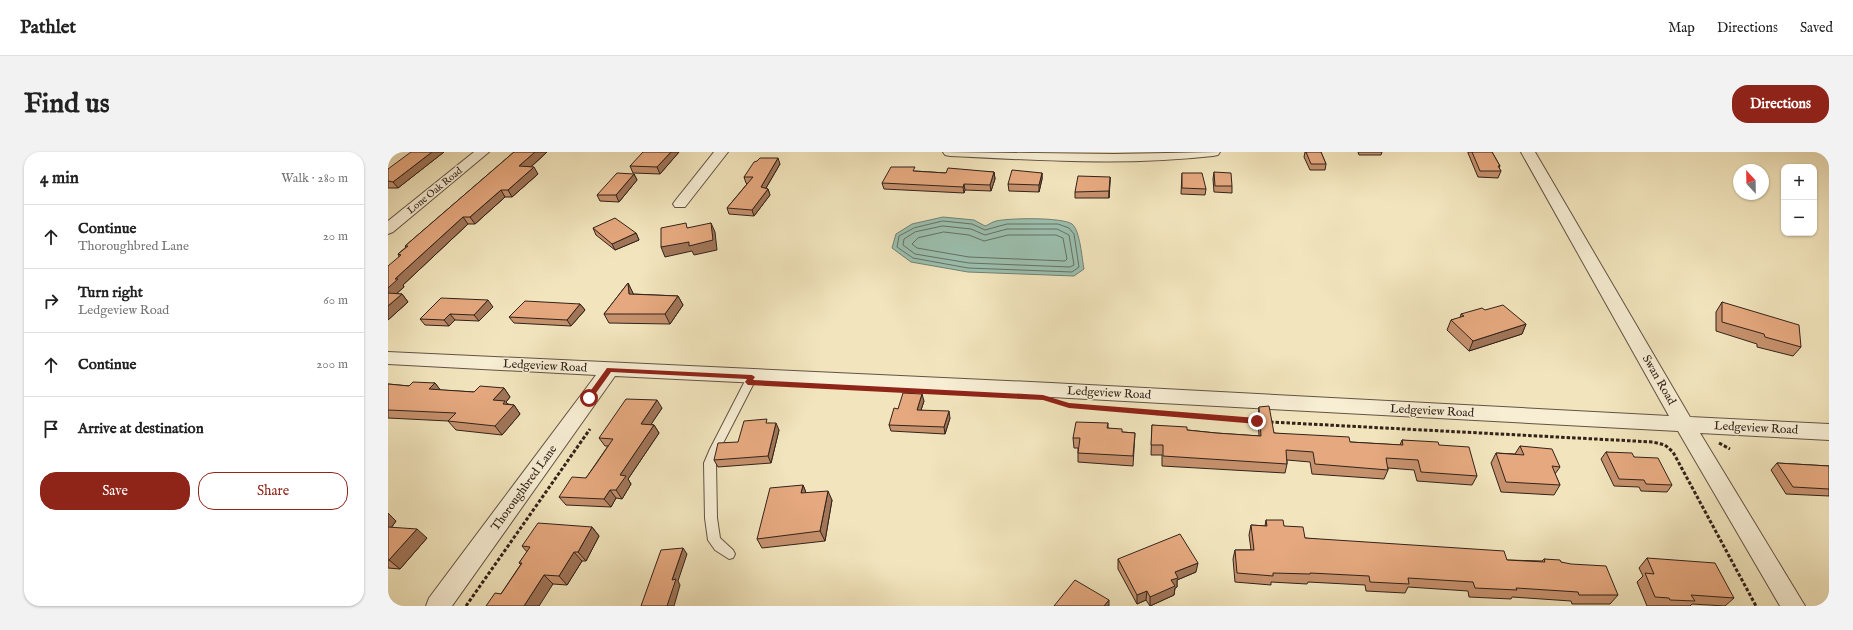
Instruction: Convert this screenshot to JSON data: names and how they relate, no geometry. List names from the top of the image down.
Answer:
{
  "streets": {
    "street": [
      "Lone Oak Road",
      "Ledgeview Road",
      "Swan Road",
      "Thoroughbred Lane"
    ]
  },
  "crossings": [
    ["Ledgeview Road", "Swan Road"],
    ["Ledgeview Road", "Thoroughbred Lane"]
  ],
  "north": "top",
  "page": {
    "header": "Pathlet",
    "nav": ["Map", "Directions", "Saved"],
    "buttons": [
      "Directions",
      ["Save", "Share"]
    ],
    "title": "Find us",
    "heading": ["4 min", "Walk · 280 m"],
    "map_buttons": ["+", "−"],
    "list": [
      ["Continue", "Thoroughbred Lane", "20 m"],
      ["Turn right", "Ledgeview Road", "60 m"],
      ["Continue", "200 m"],
      "Arrive at destination"
    ]
  }
}
